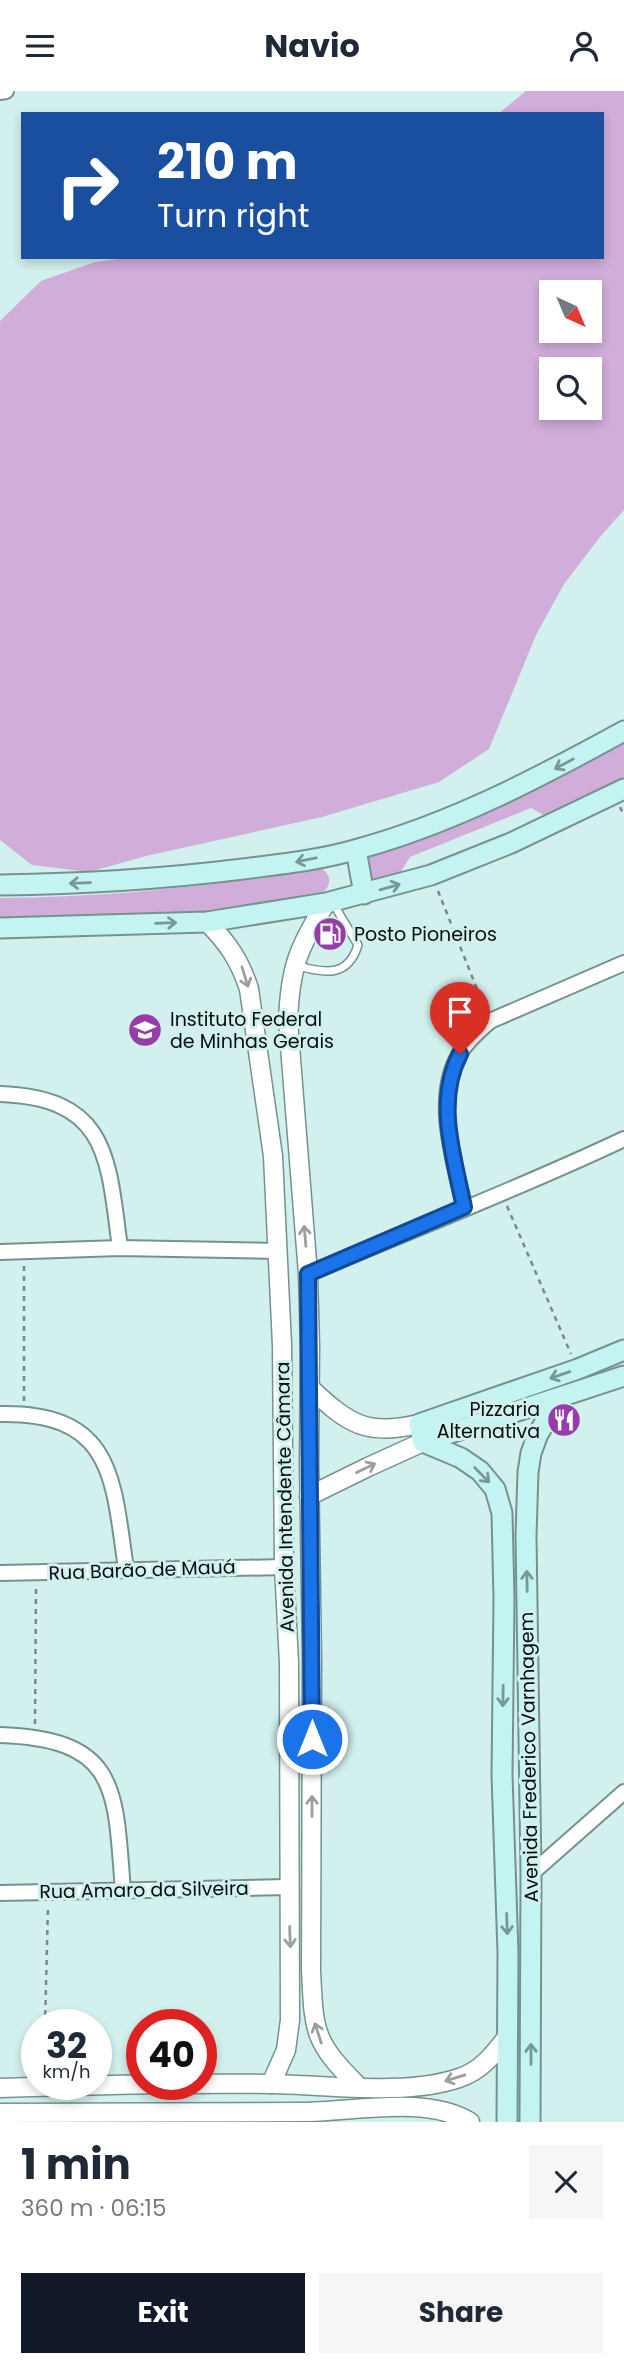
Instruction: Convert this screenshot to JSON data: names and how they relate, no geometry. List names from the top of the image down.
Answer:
{
  "streets": {
    "main road": ["Avenida Frederico Varnhagem"],
    "street": ["Avenida Intendente Câmara", "Rua Barão de Mauá", "Rua Amaro da Silveira"]
  },
  "crossings": [
    ["Avenida Intendente Câmara", "Rua Barão de Mauá"],
    ["Avenida Intendente Câmara", "Rua Amaro da Silveira"]
  ],
  "places": {
    "fuel station": ["Posto Pioneiros"],
    "school or university": ["Instituto Federal de Minhas Gerais"],
    "restaurant": ["Pizzaria Alternativa"]
  },
  "north": "bottom right",
  "page": {
    "header": "Navio",
    "turn": ["210 m", "Turn right"],
    "speed": "32 km/h",
    "limit": "40",
    "heading": ["1 min", "360 m · 06:15"],
    "buttons": ["Exit", "Share"]
  }
}
